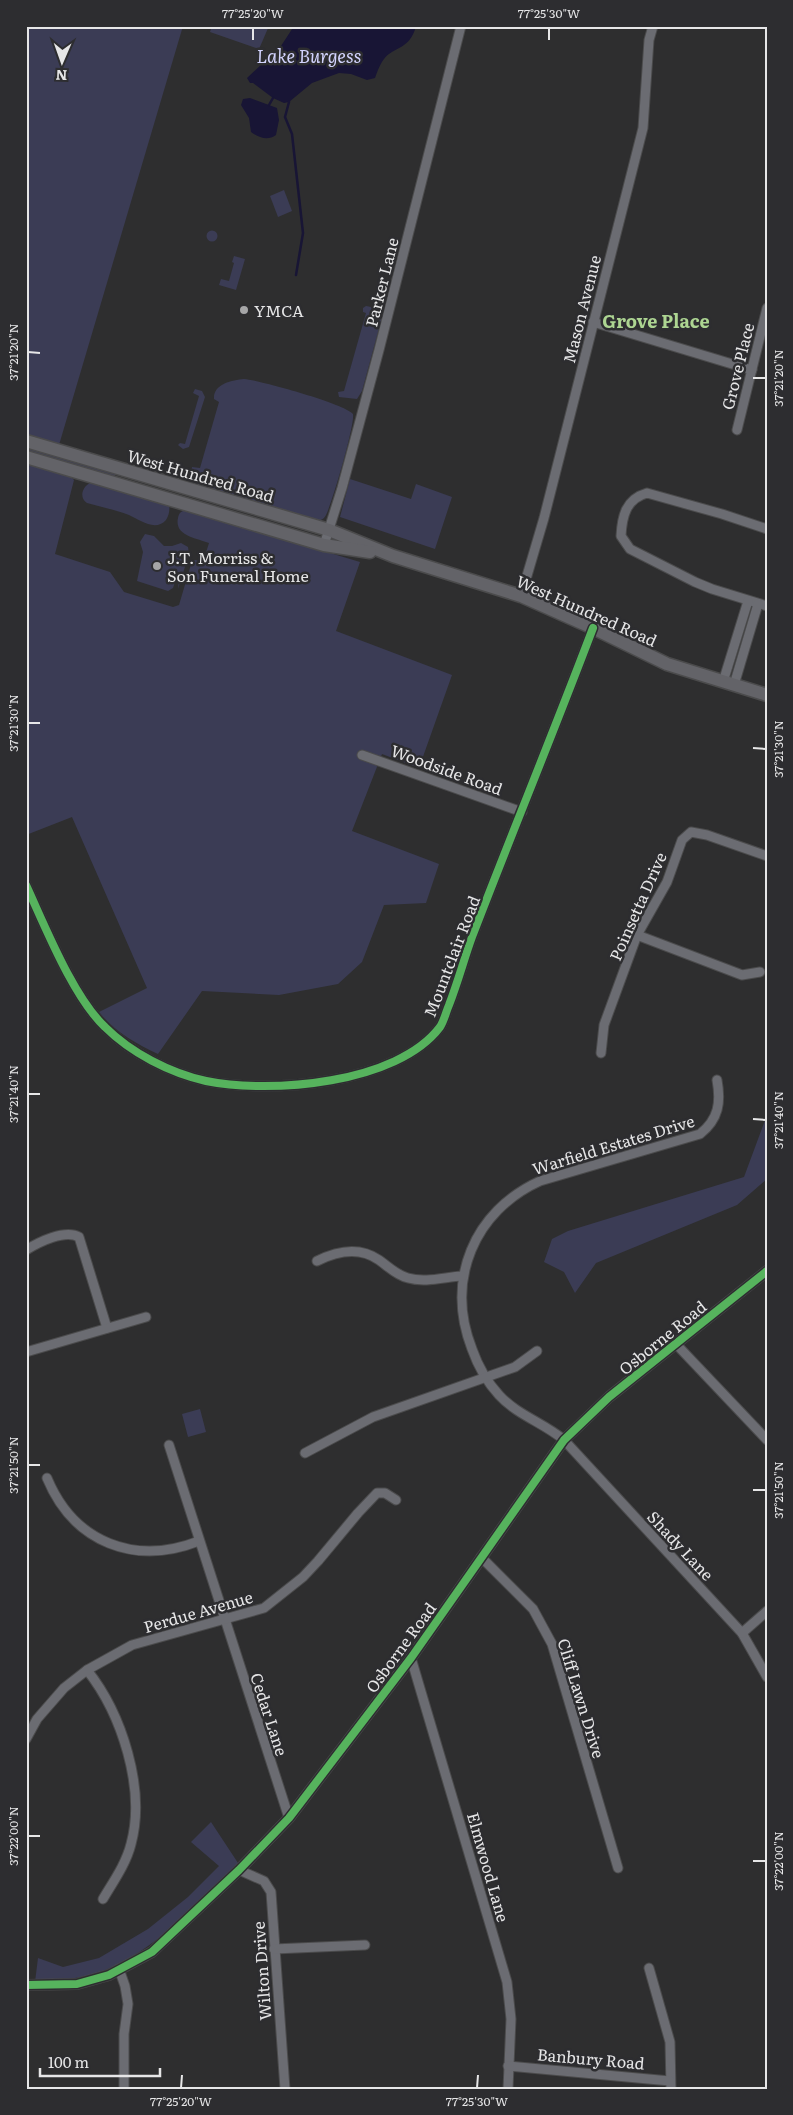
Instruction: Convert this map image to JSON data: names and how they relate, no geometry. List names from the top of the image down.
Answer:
{
  "streets": {
    "main road": ["West Hundred Road"],
    "street": [
      "Parker Lane",
      "Mason Avenue",
      "Grove Place",
      "Woodside Road",
      "Poinsetta Drive",
      "Mountclair Road",
      "Warfield Estates Drive",
      "Osborne Road",
      "Shady Lane",
      "Perdue Avenue",
      "Cliff Lawn Drive",
      "Cedar Lane",
      "Elmwood Lane",
      "Wilton Drive",
      "Banbury Road"
    ]
  },
  "crossings": [
    ["Parker Lane", "West Hundred Road"],
    ["Mason Avenue", "West Hundred Road"],
    ["West Hundred Road", "Mountclair Road"],
    ["Woodside Road", "Mountclair Road"],
    ["Warfield Estates Drive", "Osborne Road"],
    ["Warfield Estates Drive", "Shady Lane"],
    ["Osborne Road", "Shady Lane"],
    ["Osborne Road", "Cliff Lawn Drive"],
    ["Osborne Road", "Cedar Lane"],
    ["Osborne Road", "Elmwood Lane"],
    ["Osborne Road", "Wilton Drive"],
    ["Perdue Avenue", "Cedar Lane"],
    ["Elmwood Lane", "Banbury Road"]
  ],
  "districts": ["Grove Place"],
  "water": ["Lake Burgess"],
  "places": ["YMCA", "J.T. Morriss & Son Funeral Home"],
  "scale_bar": "100 m",
  "north": "bottom",
  "coordinates": [
    "77°25'20\"W",
    "77°25'30\"W",
    "37°21'20\"N",
    "37°21'30\"N",
    "37°21'40\"N",
    "37°21'50\"N",
    "37°22'00\"N"
  ]
}
